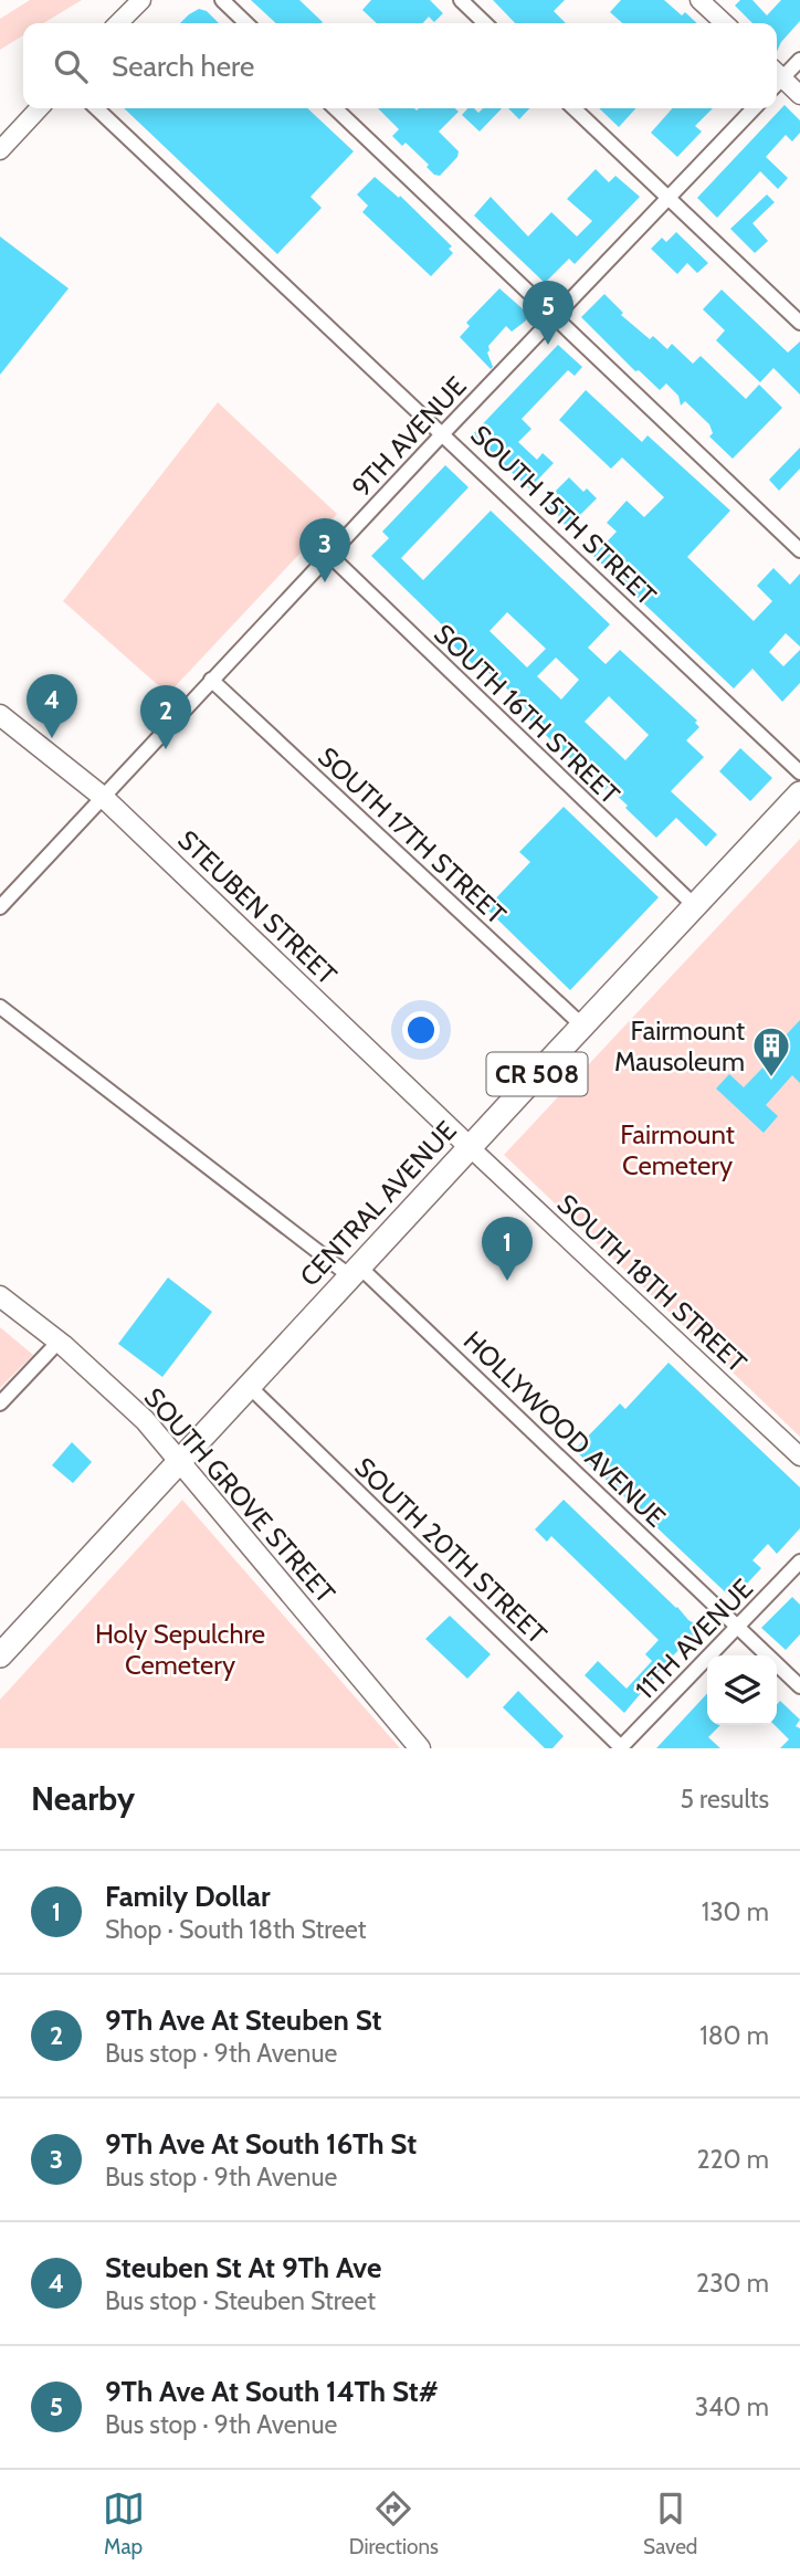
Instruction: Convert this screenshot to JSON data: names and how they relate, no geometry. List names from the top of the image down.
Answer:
{
  "streets": {
    "main road": [
      "STEUBEN STREET",
      "CR 508",
      "CENTRAL AVENUE",
      "SOUTH GROVE STREET"
    ],
    "street": [
      "9TH AVENUE",
      "SOUTH 15TH STREET",
      "SOUTH 16TH STREET",
      "SOUTH 17TH STREET",
      "SOUTH 18TH STREET",
      "HOLLYWOOD AVENUE",
      "SOUTH 20TH STREET",
      "11TH AVENUE"
    ]
  },
  "crossings": [
    ["9TH AVENUE", "SOUTH 15TH STREET"],
    ["9TH AVENUE", "SOUTH 16TH STREET"],
    ["9TH AVENUE", "SOUTH 17TH STREET"],
    ["9TH AVENUE", "STEUBEN STREET"],
    ["SOUTH 16TH STREET", "CENTRAL AVENUE"],
    ["SOUTH 17TH STREET", "CENTRAL AVENUE"],
    ["STEUBEN STREET", "CENTRAL AVENUE"],
    ["STEUBEN STREET", "SOUTH 18TH STREET"],
    ["CENTRAL AVENUE", "SOUTH 18TH STREET"],
    ["CENTRAL AVENUE", "HOLLYWOOD AVENUE"],
    ["CENTRAL AVENUE", "SOUTH GROVE STREET"],
    ["CENTRAL AVENUE", "SOUTH 20TH STREET"],
    ["HOLLYWOOD AVENUE", "11TH AVENUE"],
    ["SOUTH 20TH STREET", "11TH AVENUE"]
  ],
  "parks": ["Fairmount Cemetery", "Holy Sepulchre Cemetery"],
  "places": {
    "building": ["Fairmount Mausoleum"]
  },
  "page": {
    "search": "Search here",
    "pins": [
      "5",
      "3",
      "4",
      "2",
      "1"
    ],
    "heading": ["Nearby", "5 results"],
    "list": [
      {
        "mark": "1",
        "name": "Family Dollar",
        "note": "Shop · South 18th Street",
        "value": "130 m"
      },
      {
        "mark": "2",
        "name": "9Th Ave At Steuben St",
        "note": "Bus stop · 9th Avenue",
        "value": "180 m"
      },
      {
        "mark": "3",
        "name": "9Th Ave At South 16Th St",
        "note": "Bus stop · 9th Avenue",
        "value": "220 m"
      },
      {
        "mark": "4",
        "name": "Steuben St At 9Th Ave",
        "note": "Bus stop · Steuben Street",
        "value": "230 m"
      },
      {
        "mark": "5",
        "name": "9Th Ave At South 14Th St#",
        "note": "Bus stop · 9th Avenue",
        "value": "340 m"
      }
    ],
    "nav": ["Map", "Directions", "Saved"]
  }
}
